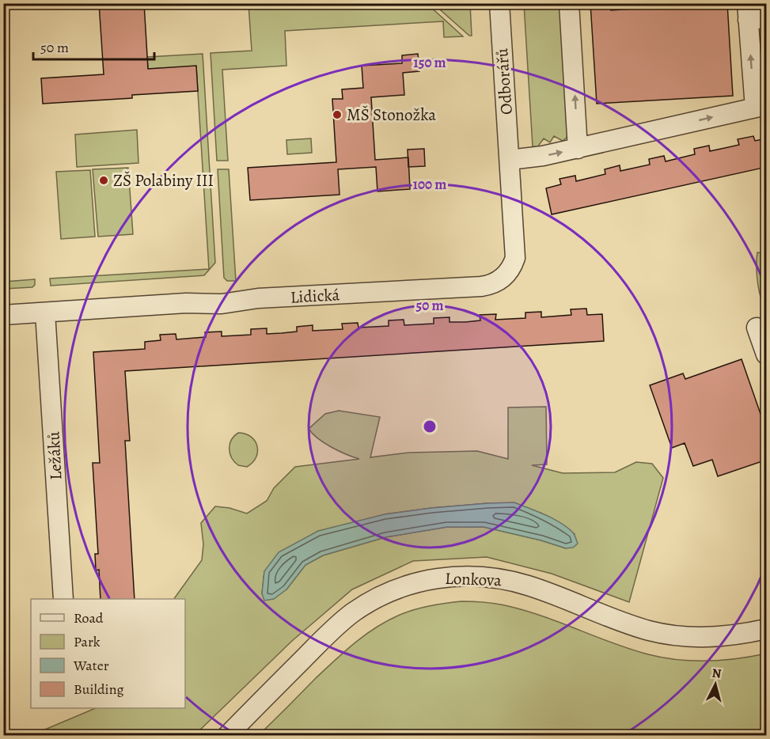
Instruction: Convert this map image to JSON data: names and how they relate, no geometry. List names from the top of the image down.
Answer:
{
  "streets": {
    "street": [
      "Odborářů",
      "Lidická",
      "Ležáků",
      "Lonkova"
    ]
  },
  "crossings": [
    ["Odborářů", "Lidická"],
    ["Lidická", "Ležáků"]
  ],
  "places": ["MŠ Stonožka", "ZŠ Polabiny III"],
  "legend": [
    "Road",
    "Park",
    "Water",
    "Building"
  ],
  "scale_bar": "50 m",
  "north": "top",
  "rings": ["150 m", "100 m", "50 m"]
}
